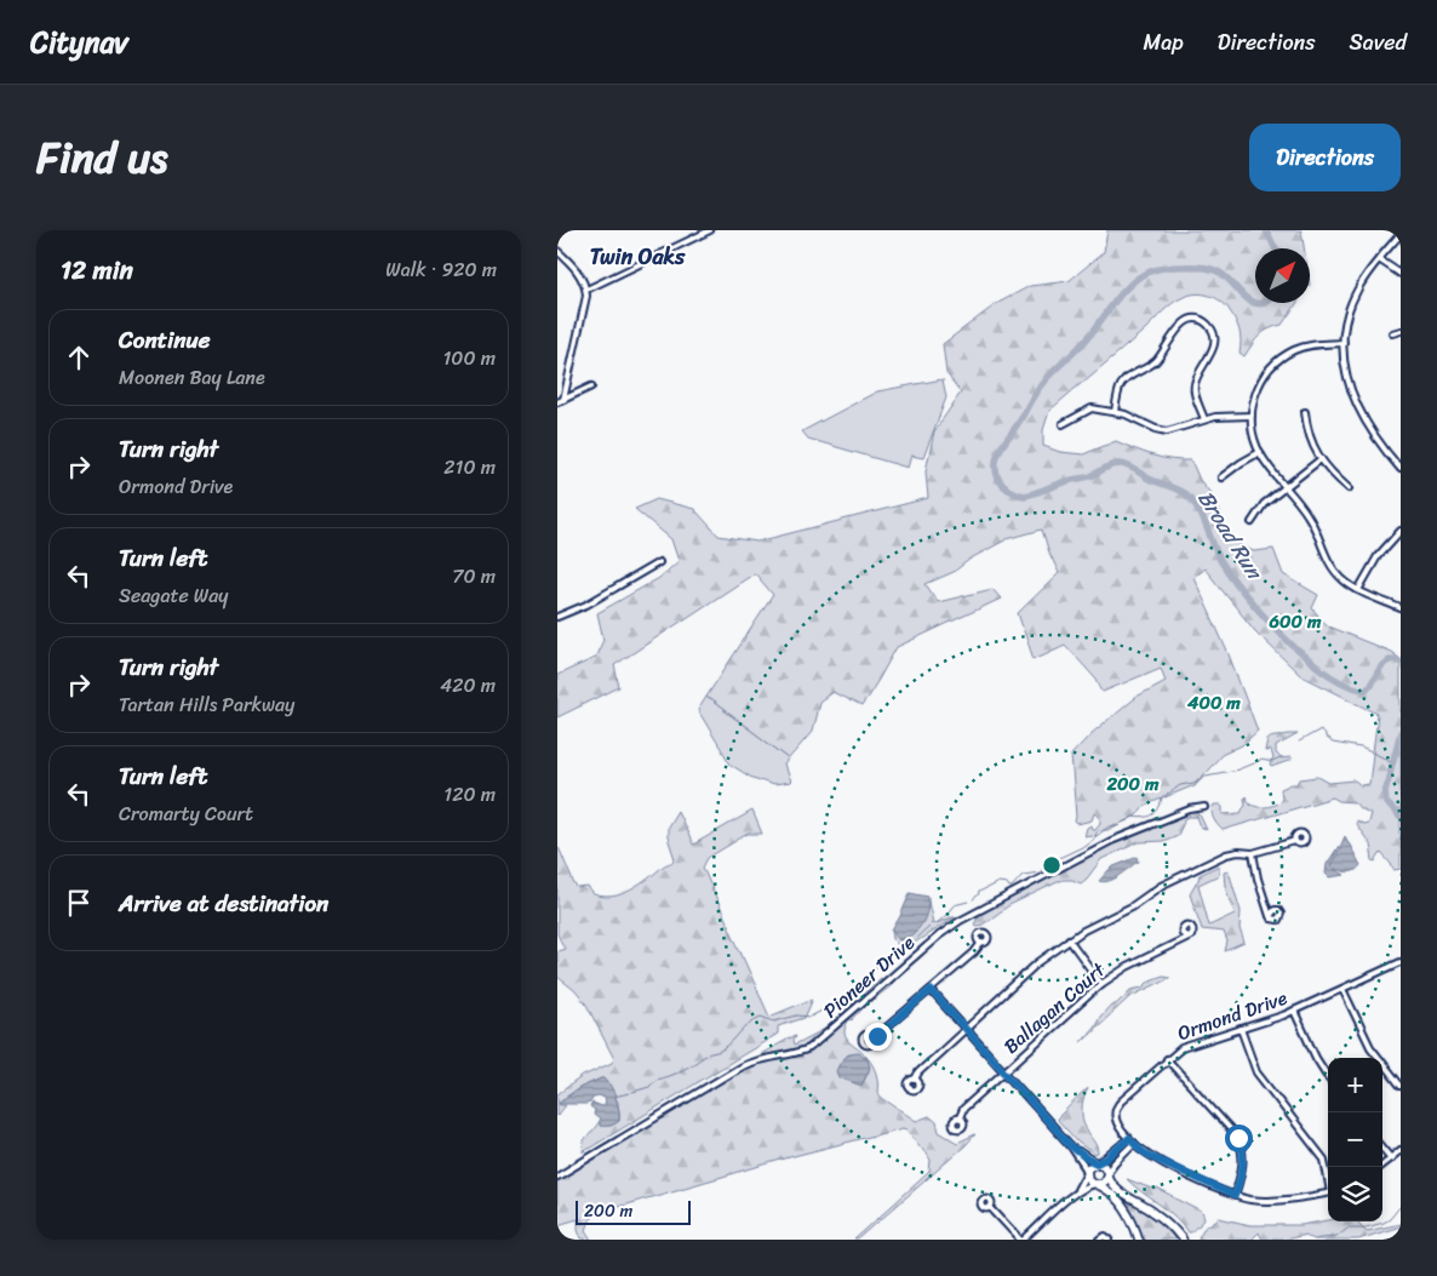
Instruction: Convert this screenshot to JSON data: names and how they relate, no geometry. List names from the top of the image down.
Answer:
{
  "streets": {
    "street": ["Pioneer Drive", "Ballagan Court", "Ormond Drive"]
  },
  "districts": ["Twin Oaks"],
  "water": ["Broad Run"],
  "scale_bar": "200 m",
  "north": "top right",
  "page": {
    "header": "Citynav",
    "nav": ["Map", "Directions", "Saved"],
    "title": "Find us",
    "buttons": "Directions",
    "heading": ["12 min", "Walk · 920 m"],
    "list": [
      ["Continue", "Moonen Bay Lane", "100 m"],
      ["Turn right", "Ormond Drive", "210 m"],
      ["Turn left", "Seagate Way", "70 m"],
      ["Turn right", "Tartan Hills Parkway", "420 m"],
      ["Turn left", "Cromarty Court", "120 m"],
      "Arrive at destination"
    ],
    "map_buttons": ["+", "−"],
    "scale": "200 m"
  },
  "rings": ["600 m", "400 m", "200 m"]
}
